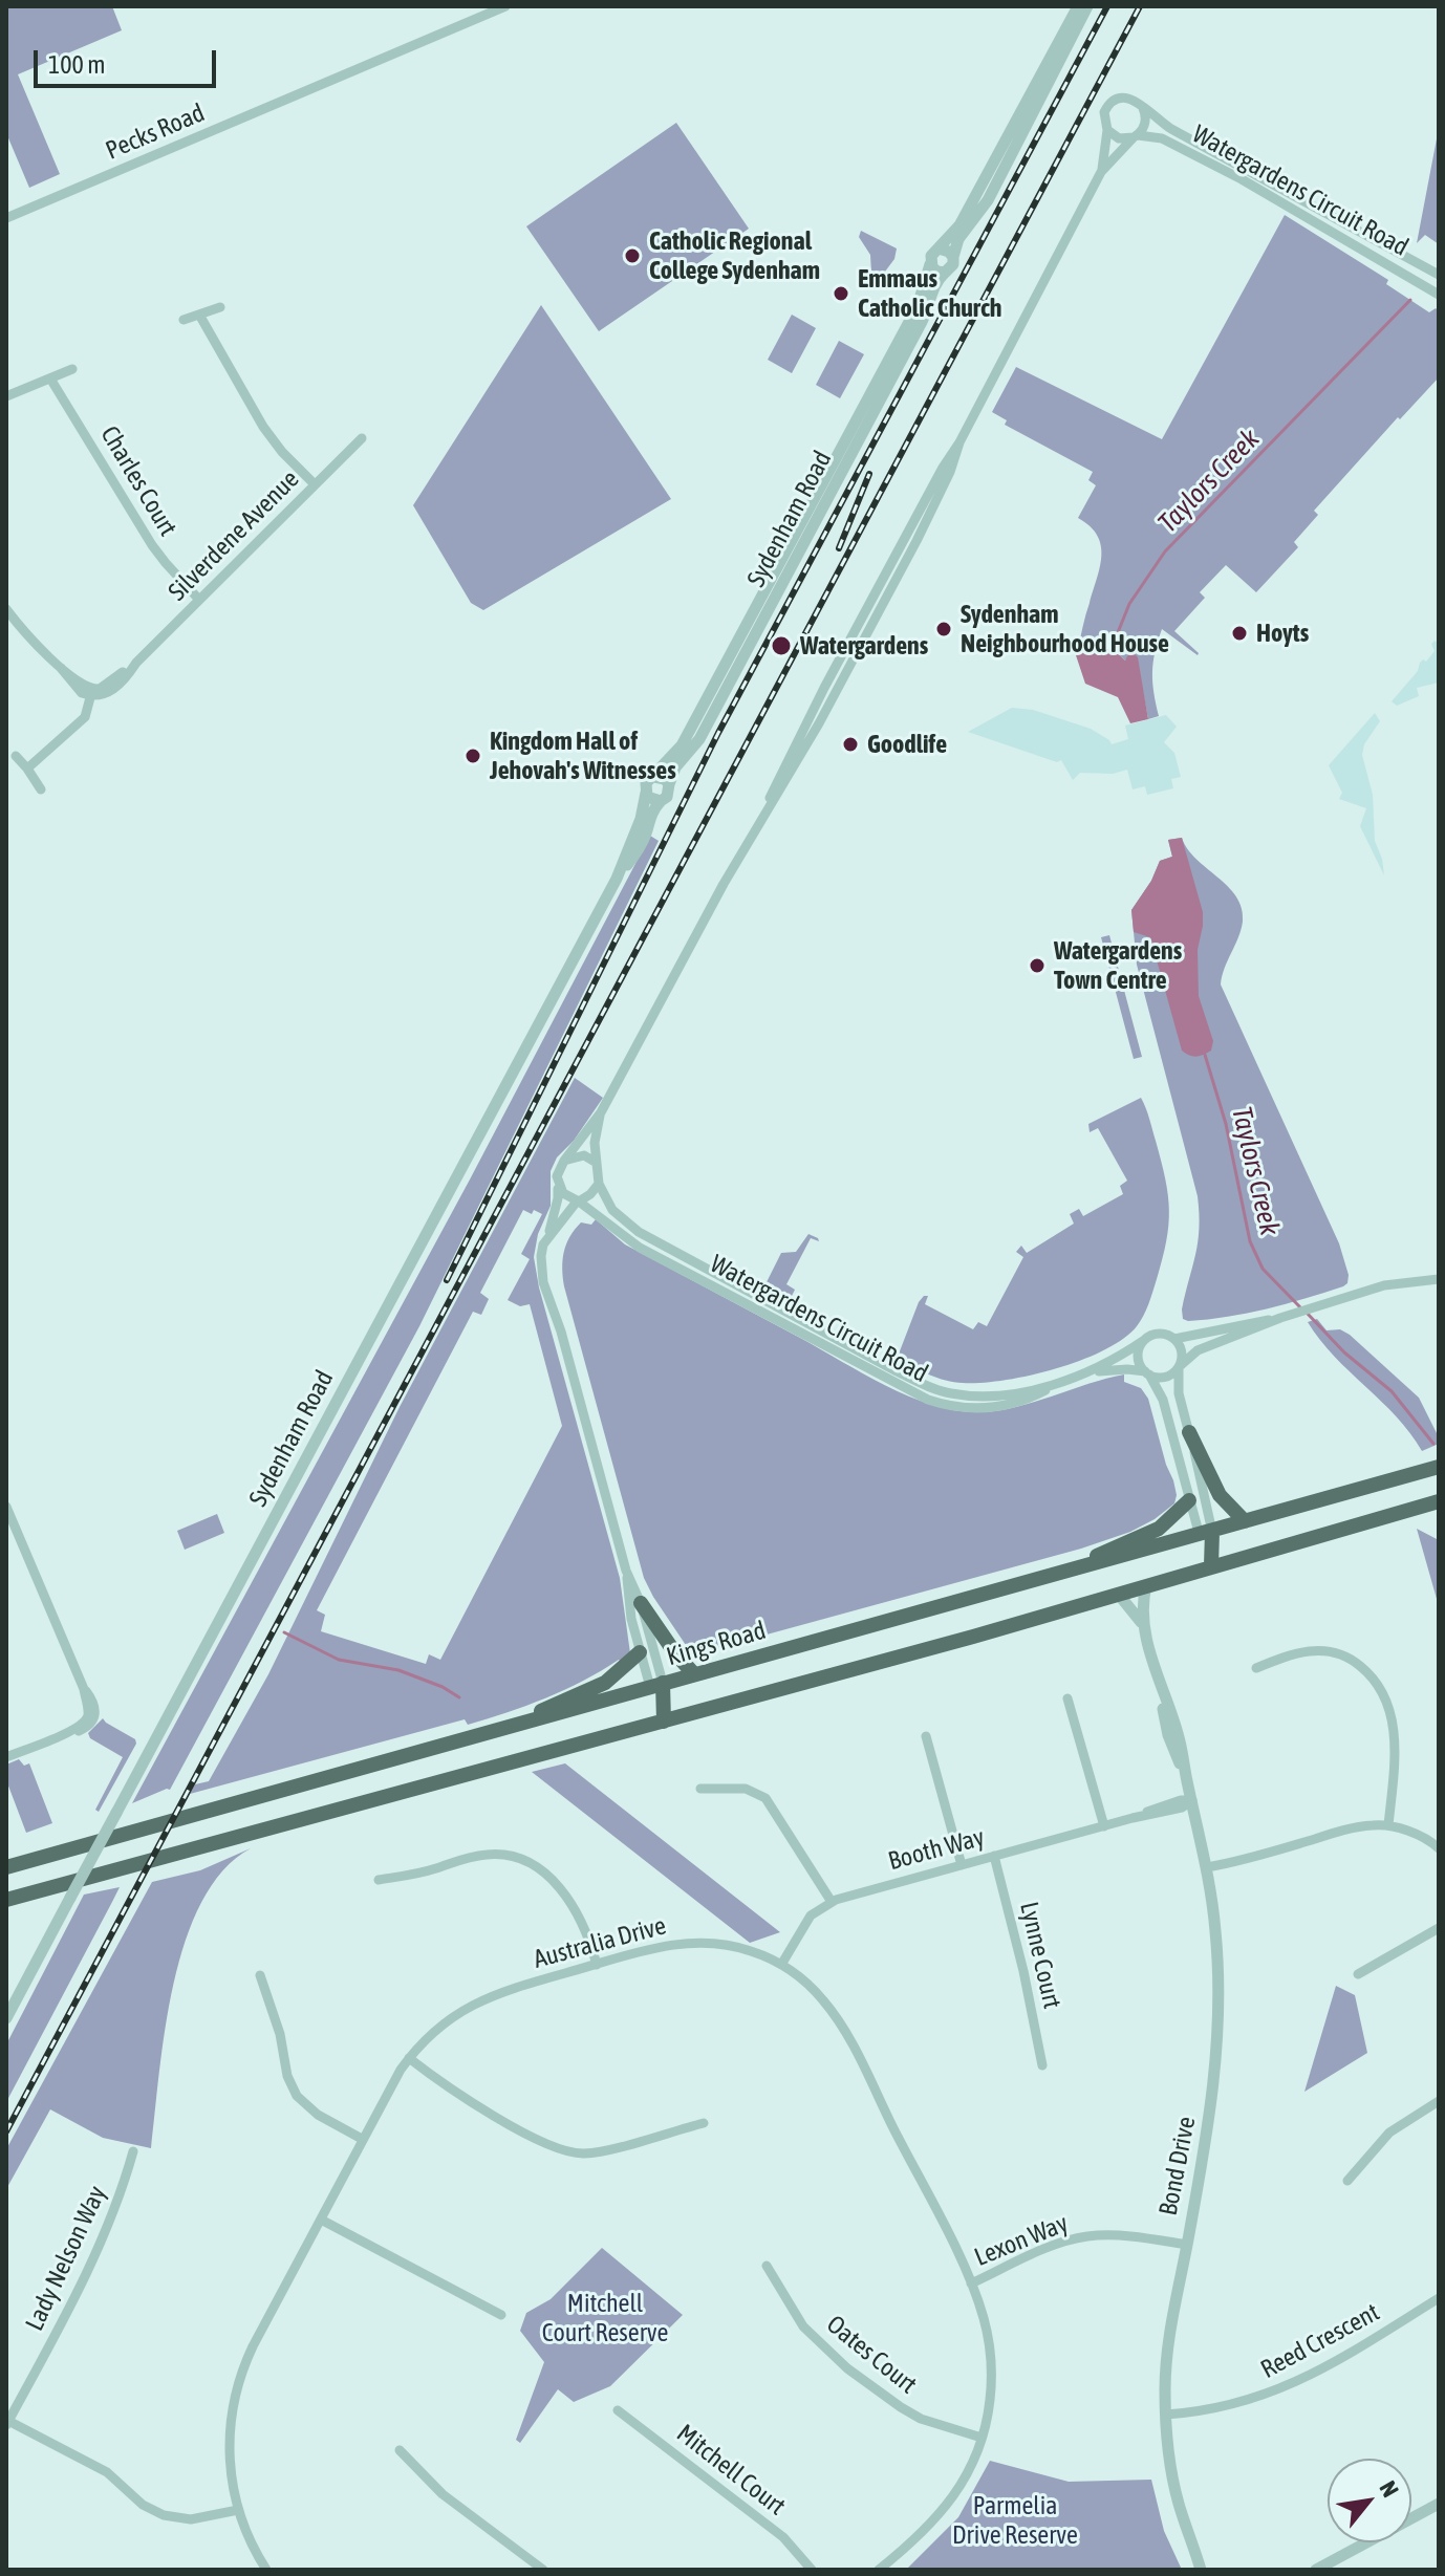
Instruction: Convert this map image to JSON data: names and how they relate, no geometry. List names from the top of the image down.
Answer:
{
  "streets": {
    "main road": ["Kings Road"],
    "street": [
      "Pecks Road",
      "Watergardens Circuit Road",
      "Charles Court",
      "Sydenham Road",
      "Silverdene Avenue",
      "Booth Way",
      "Australia Drive",
      "Lynne Court",
      "Bond Drive",
      "Lexon Way",
      "Lady Nelson Way",
      "Reed Crescent",
      "Oates Court",
      "Mitchell Court"
    ]
  },
  "crossings": [
    ["Charles Court", "Silverdene Avenue"],
    ["Booth Way", "Australia Drive"],
    ["Booth Way", "Lynne Court"],
    ["Booth Way", "Bond Drive"],
    ["Australia Drive", "Lexon Way"],
    ["Australia Drive", "Oates Court"],
    ["Bond Drive", "Lexon Way"],
    ["Bond Drive", "Reed Crescent"]
  ],
  "water": ["Taylors Creek"],
  "parks": ["Mitchell Court Reserve", "Parmelia Drive Reserve"],
  "places": [
    "Catholic Regional College Sydenham",
    "Emmaus Catholic Church",
    "Sydenham Neighbourhood House",
    "Hoyts",
    "Watergardens",
    "Goodlife",
    "Kingdom Hall of Jehovah's Witnesses",
    "Watergardens Town Centre"
  ],
  "scale_bar": "100 m",
  "north": "top right"
}
